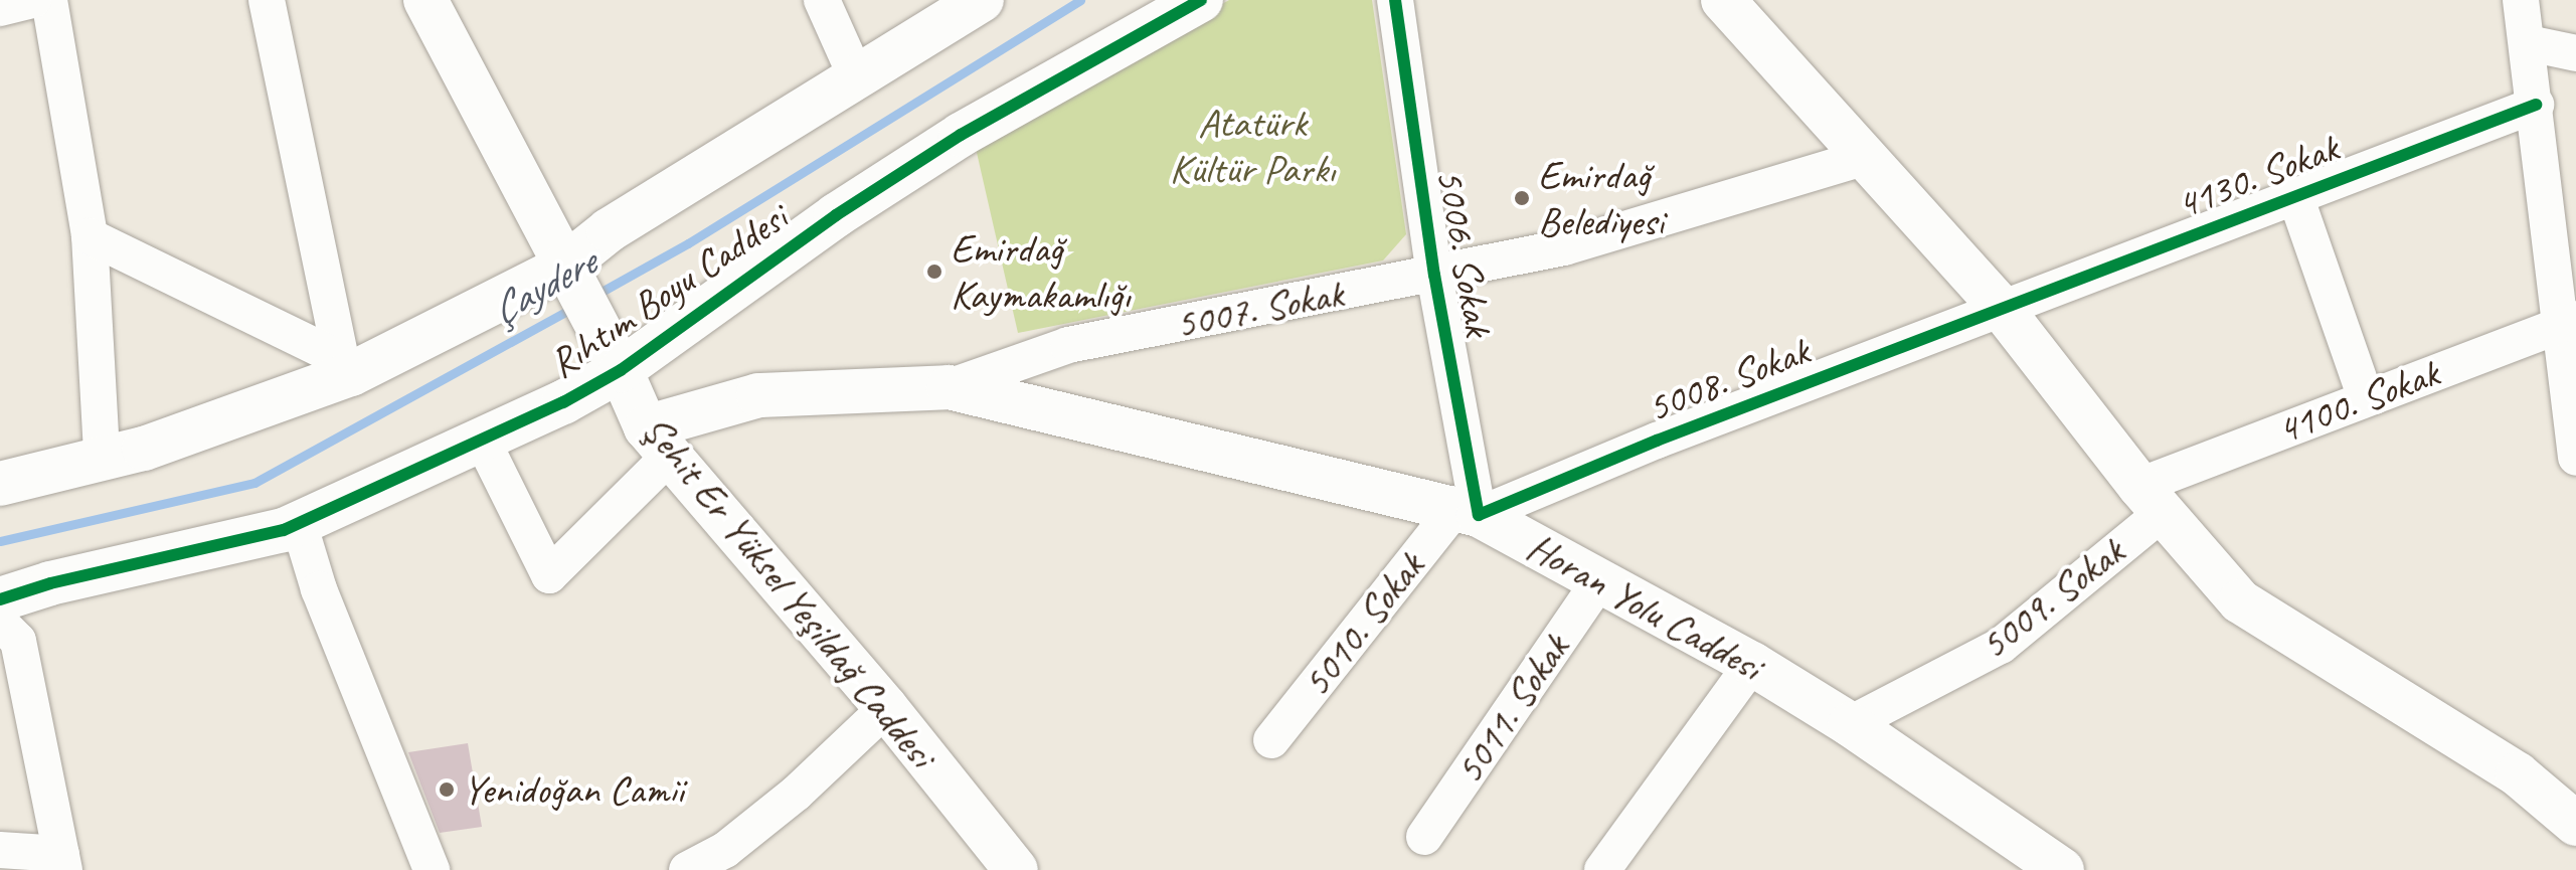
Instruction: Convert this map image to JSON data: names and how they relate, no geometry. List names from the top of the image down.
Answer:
{
  "streets": {
    "street": [
      "4130. Sokak",
      "5006. Sokak",
      "Rıhtım Boyu Caddesi",
      "5007. Sokak",
      "5008. Sokak",
      "4100. Sokak",
      "Şehit Er Yüksel Yeşildağ Caddesi",
      "5009. Sokak",
      "Horan Yolu Caddesi",
      "5010. Sokak",
      "5011. Sokak"
    ]
  },
  "crossings": [
    ["4130. Sokak", "5008. Sokak"],
    ["5006. Sokak", "5007. Sokak"],
    ["5006. Sokak", "5008. Sokak"],
    ["5006. Sokak", "Horan Yolu Caddesi"],
    ["5006. Sokak", "5010. Sokak"],
    ["Rıhtım Boyu Caddesi", "Şehit Er Yüksel Yeşildağ Caddesi"],
    ["5007. Sokak", "Şehit Er Yüksel Yeşildağ Caddesi"],
    ["5007. Sokak", "Horan Yolu Caddesi"],
    ["5008. Sokak", "Horan Yolu Caddesi"],
    ["5008. Sokak", "5010. Sokak"],
    ["4100. Sokak", "5009. Sokak"],
    ["5009. Sokak", "Horan Yolu Caddesi"],
    ["Horan Yolu Caddesi", "5010. Sokak"],
    ["Horan Yolu Caddesi", "5011. Sokak"]
  ],
  "water": ["Çaydere"],
  "parks": ["Atatürk Kültür Parkı"],
  "places": ["Emirdağ Belediyesi", "Emirdağ Kaymakamlığı", "Yenidoğan Camii"]
}
